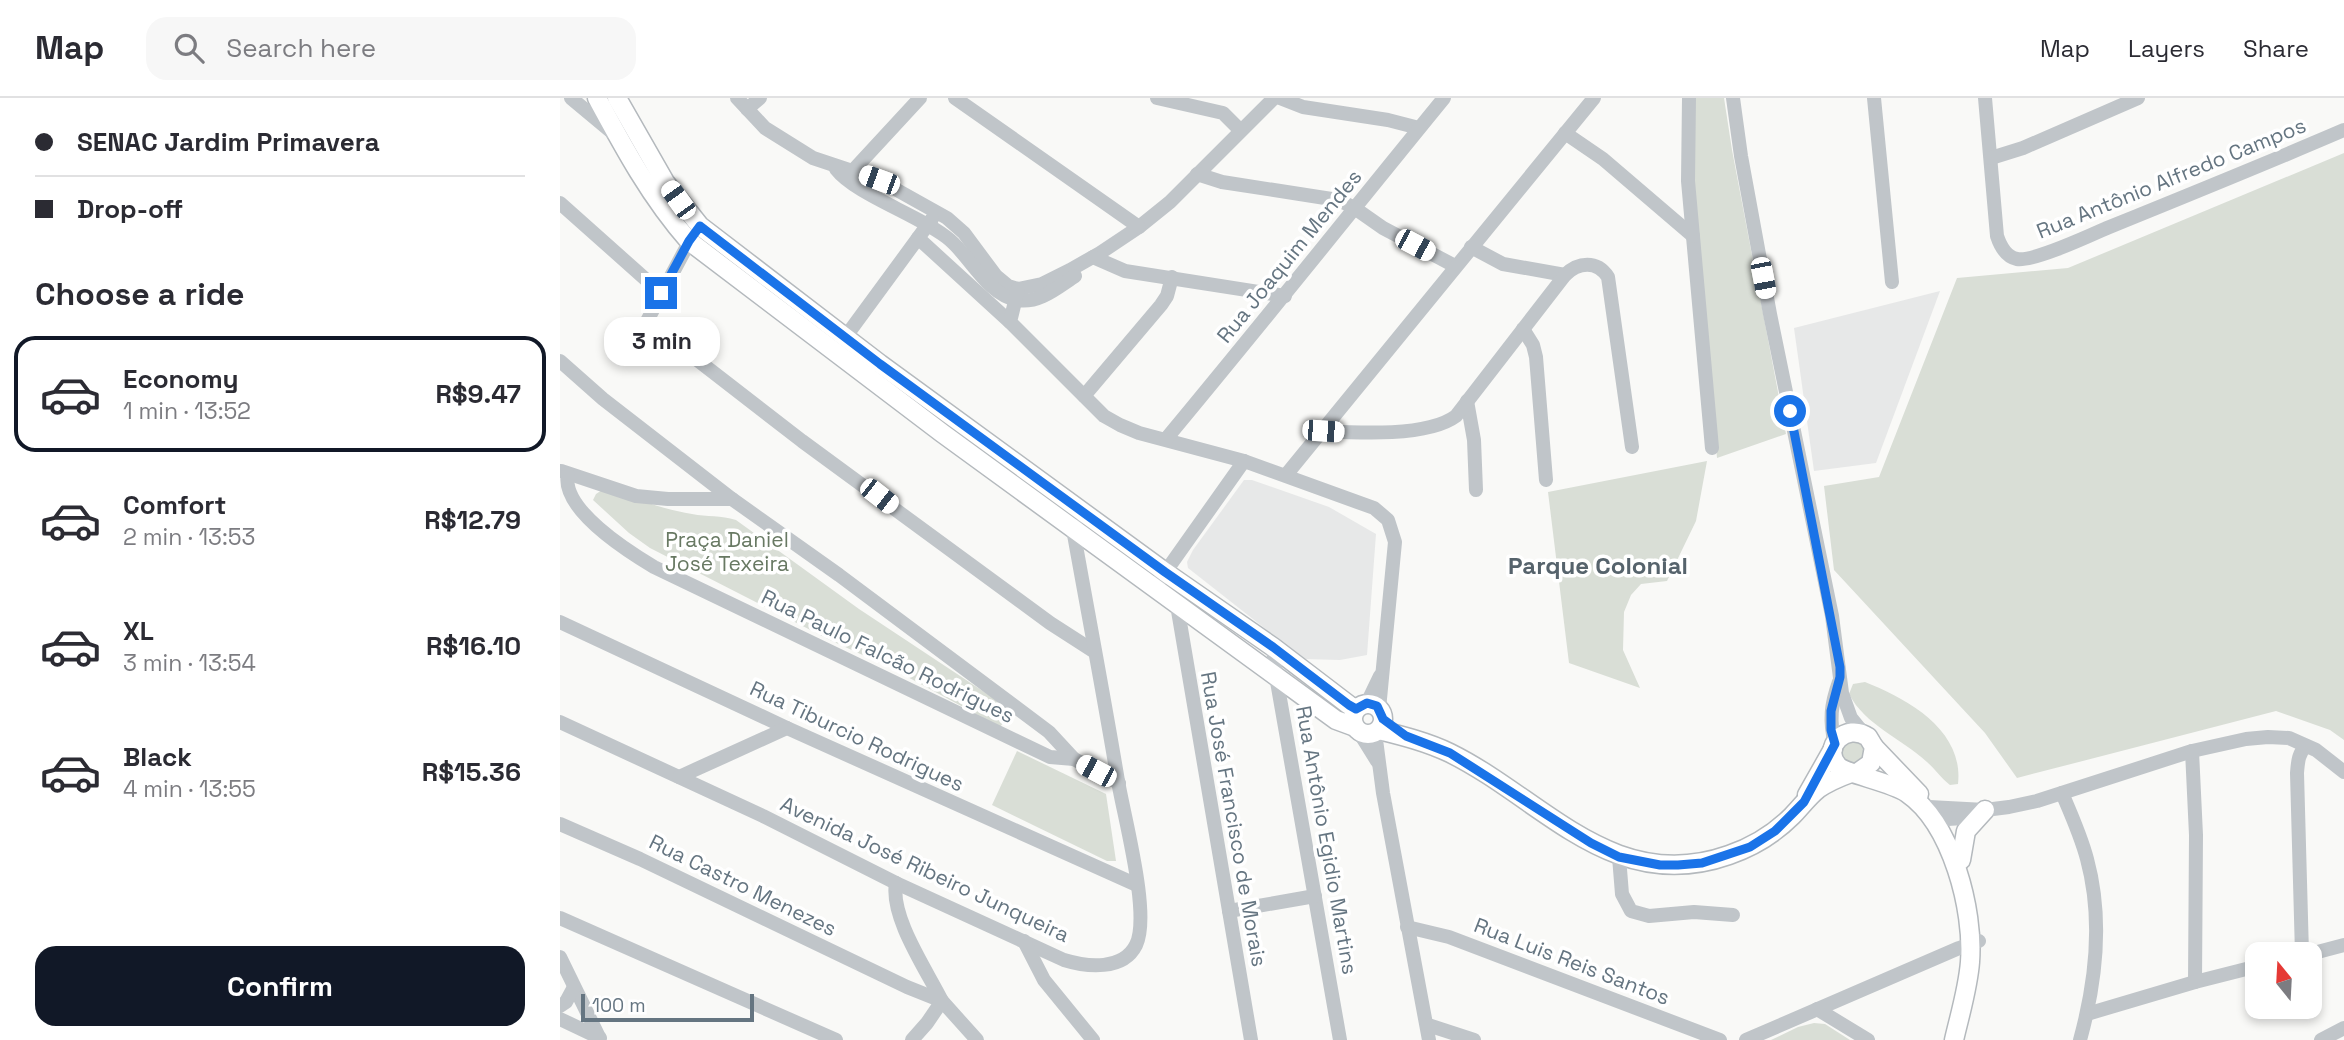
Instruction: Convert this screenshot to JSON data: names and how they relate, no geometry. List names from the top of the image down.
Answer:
{
  "streets": {
    "street": [
      "Rua Antônio Alfredo Campos",
      "Rua Joaquim Mendes",
      "Rua Paulo Falcão Rodrigues",
      "Rua Tiburcio Rodrigues",
      "Rua José Francisco de Morais",
      "Rua Antônio Egidio Martins",
      "Avenida José Ribeiro Junqueira",
      "Rua Castro Menezes",
      "Rua Luis Reis Santos"
    ]
  },
  "crossings": [
    ["Rua Tiburcio Rodrigues", "Avenida José Ribeiro Junqueira"]
  ],
  "districts": ["Parque Colonial"],
  "parks": ["Praça Daniel José Texeira"],
  "scale_bar": "100 m",
  "north": "top",
  "page": {
    "header": "Map",
    "search": "Search here",
    "nav": ["Map", "Layers", "Share"],
    "banner": ["SENAC Jardim Primavera", "Drop-off"],
    "heading": "Choose a ride",
    "bubble": "3 min",
    "list": [
      {
        "name": "Economy",
        "note": "1 min · 13:52",
        "value": "R$9.47"
      },
      {
        "name": "Comfort",
        "note": "2 min · 13:53",
        "value": "R$12.79"
      },
      {
        "name": "XL",
        "note": "3 min · 13:54",
        "value": "R$16.10"
      },
      {
        "name": "Black",
        "note": "4 min · 13:55",
        "value": "R$15.36"
      }
    ],
    "buttons": "Confirm",
    "scale": "100 m"
  }
}
